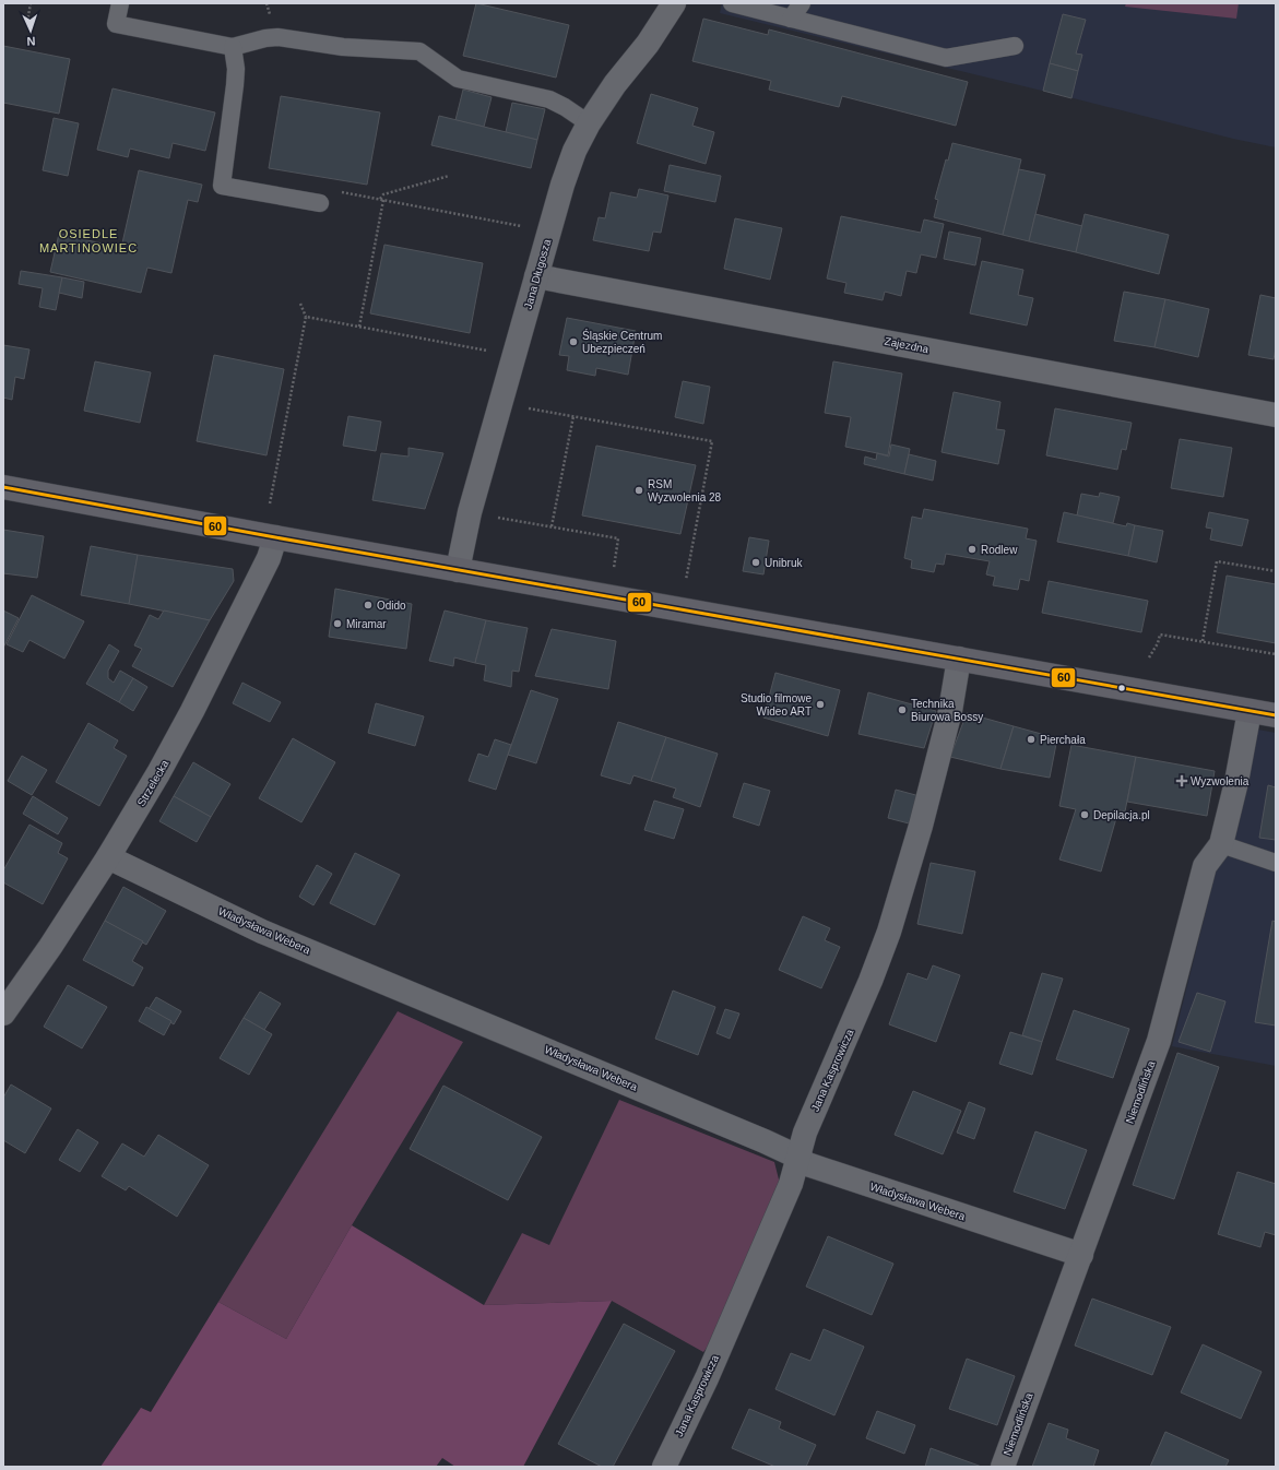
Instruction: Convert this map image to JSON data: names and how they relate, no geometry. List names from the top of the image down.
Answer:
{
  "streets": {
    "street": [
      "Jana Długosza",
      "Zajezdna",
      "Strzelecka",
      "Władysława Webera",
      "Jana Kasprowicza",
      "Niemodlińska"
    ]
  },
  "crossings": [
    ["Jana Długosza", "Zajezdna"],
    ["Strzelecka", "Władysława Webera"],
    ["Władysława Webera", "Jana Kasprowicza"],
    ["Władysława Webera", "Niemodlińska"]
  ],
  "districts": ["OSIEDLE MARTINOWIEC"],
  "places": {
    "other": [
      "Śląskie Centrum Ubezpieczeń",
      "RSM Wyzwolenia 28",
      "Rodlew",
      "Unibruk",
      "Odido",
      "Miramar",
      "Studio filmowe Wideo ART",
      "Technika Biurowa Bossy",
      "Pierchała",
      "Depilacja.pl"
    ],
    "health": ["Wyzwolenia"]
  },
  "lines": ["transit line 60"],
  "north": "bottom"
}
